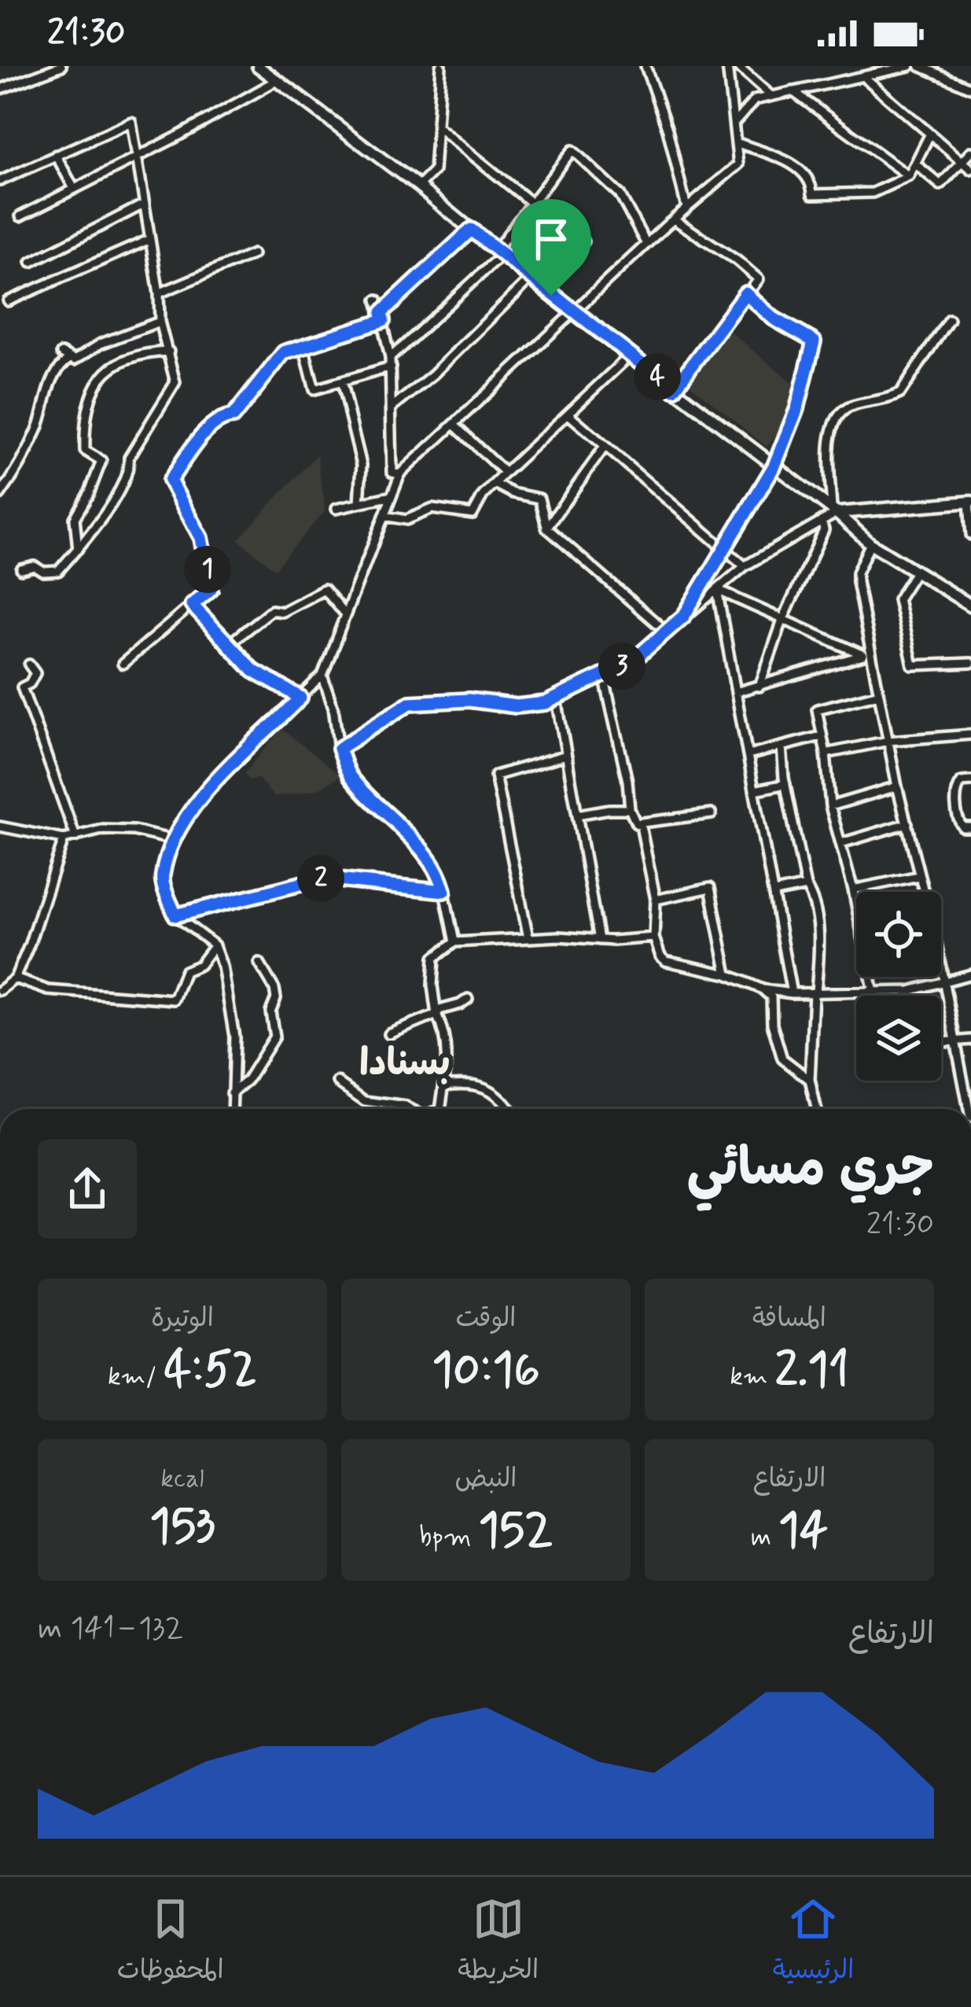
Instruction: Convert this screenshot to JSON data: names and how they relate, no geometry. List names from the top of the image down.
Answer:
{
  "districts": ["بسنادا"],
  "page": {
    "status": "21:30",
    "pins": [
      "4",
      "1",
      "3",
      "2"
    ],
    "heading": ["جري مسائي", "21:30"],
    "stats": [
      ["المسافة", "2.11 km"],
      ["الوقت", "10:16"],
      ["الوتيرة", "4:52 /km"],
      ["الارتفاع", "14 m"],
      ["النبض", "152 bpm"],
      ["kcal", "153"]
    ],
    "chart": ["الارتفاع", "132–141 m"],
    "tabs": ["الرئيسية", "الخريطة", "المحفوظات"]
  }
}
